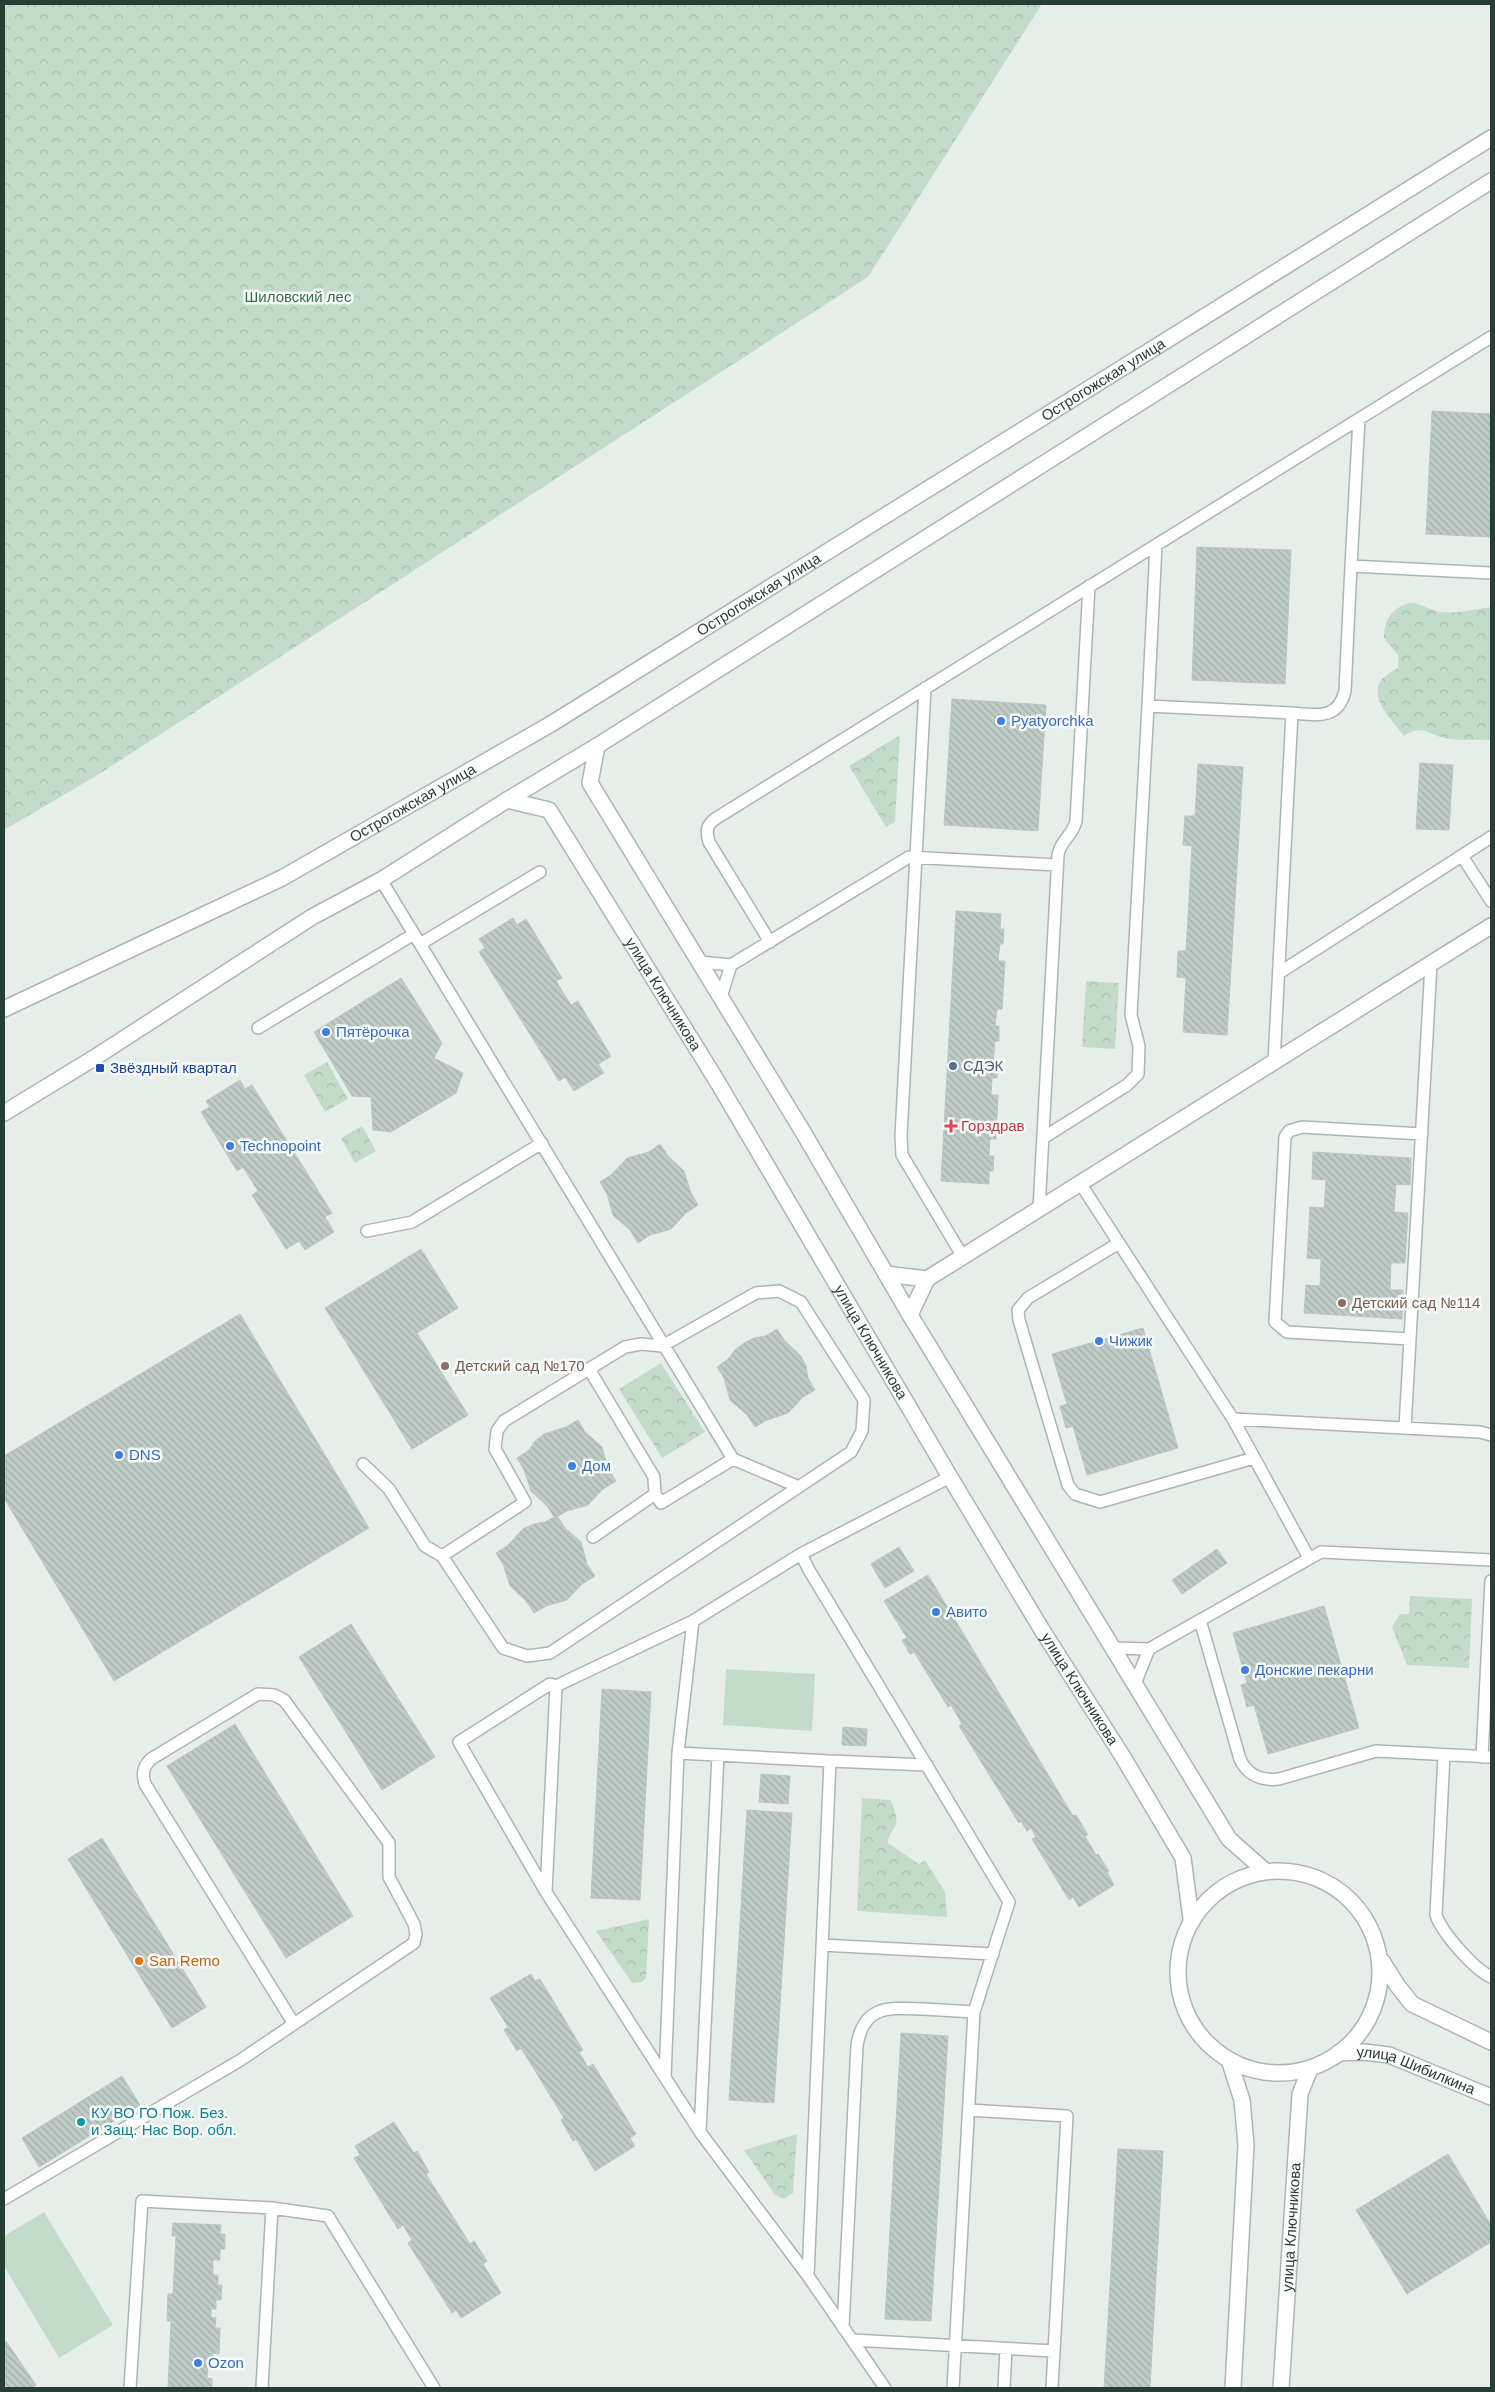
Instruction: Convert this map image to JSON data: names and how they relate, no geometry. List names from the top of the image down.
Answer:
{
  "streets": {
    "street": ["Острогожская улица", "улица Ключникова", "улица Шибилкина"]
  },
  "parks": ["Шиловский лес"],
  "places": {
    "other": [
      "Pyatyorchka",
      "Пятёрочка",
      "СДЭК",
      "Technopoint",
      "Детский сад №114",
      "Чижик",
      "Детский сад №170",
      "DNS",
      "Дом",
      "Авито",
      "Донские пекарни",
      "San Remo",
      "КУ ВО ГО Пож. Без. и Защ. Нас Вор. обл.",
      "Ozon"
    ],
    "transit": ["Звёздный квартал"],
    "health": ["Горздрав"]
  }
}
